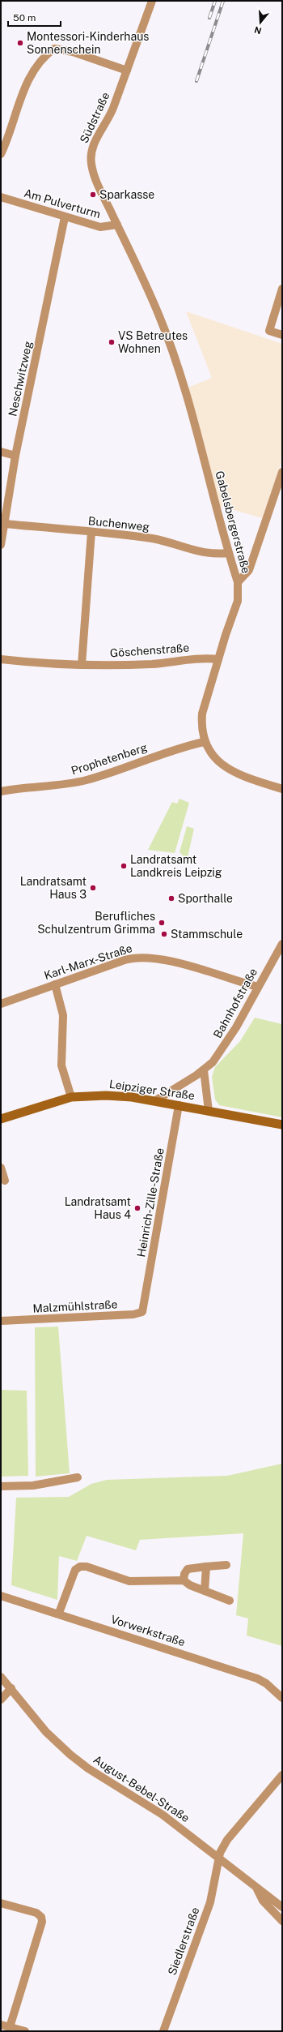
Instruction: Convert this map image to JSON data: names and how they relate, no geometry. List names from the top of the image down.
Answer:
{
  "streets": {
    "main road": ["Leipziger Straße"],
    "street": [
      "Südstraße",
      "Am Pulverturm",
      "Neschwitzweg",
      "Gabelsbergerstraße",
      "Buchenweg",
      "Göschenstraße",
      "Prophetenberg",
      "Karl-Marx-Straße",
      "Bahnhofstraße",
      "Heinrich-Zille-Straße",
      "Malzmühlstraße",
      "Vorwerkstraße",
      "August-Bebel-Straße",
      "Siedlerstraße"
    ]
  },
  "crossings": [
    ["Südstraße", "Am Pulverturm"],
    ["Südstraße", "Gabelsbergerstraße"],
    ["Am Pulverturm", "Neschwitzweg"],
    ["Am Pulverturm", "Gabelsbergerstraße"],
    ["Neschwitzweg", "Buchenweg"],
    ["Gabelsbergerstraße", "Buchenweg"],
    ["Gabelsbergerstraße", "Göschenstraße"],
    ["Gabelsbergerstraße", "Prophetenberg"],
    ["Karl-Marx-Straße", "Bahnhofstraße"],
    ["Bahnhofstraße", "Leipziger Straße"],
    ["Leipziger Straße", "Heinrich-Zille-Straße"],
    ["Heinrich-Zille-Straße", "Malzmühlstraße"],
    ["August-Bebel-Straße", "Siedlerstraße"]
  ],
  "places": [
    "Montessori-Kinderhaus Sonnenschein",
    "Sparkasse",
    "VS Betreutes Wohnen",
    "Landratsamt Landkreis Leipzig",
    "Landratsamt Haus 3",
    "Sporthalle",
    "Berufliches Schulzentrum Grimma",
    "Stammschule",
    "Landratsamt Haus 4"
  ],
  "scale_bar": "50 m",
  "north": "bottom"
}
